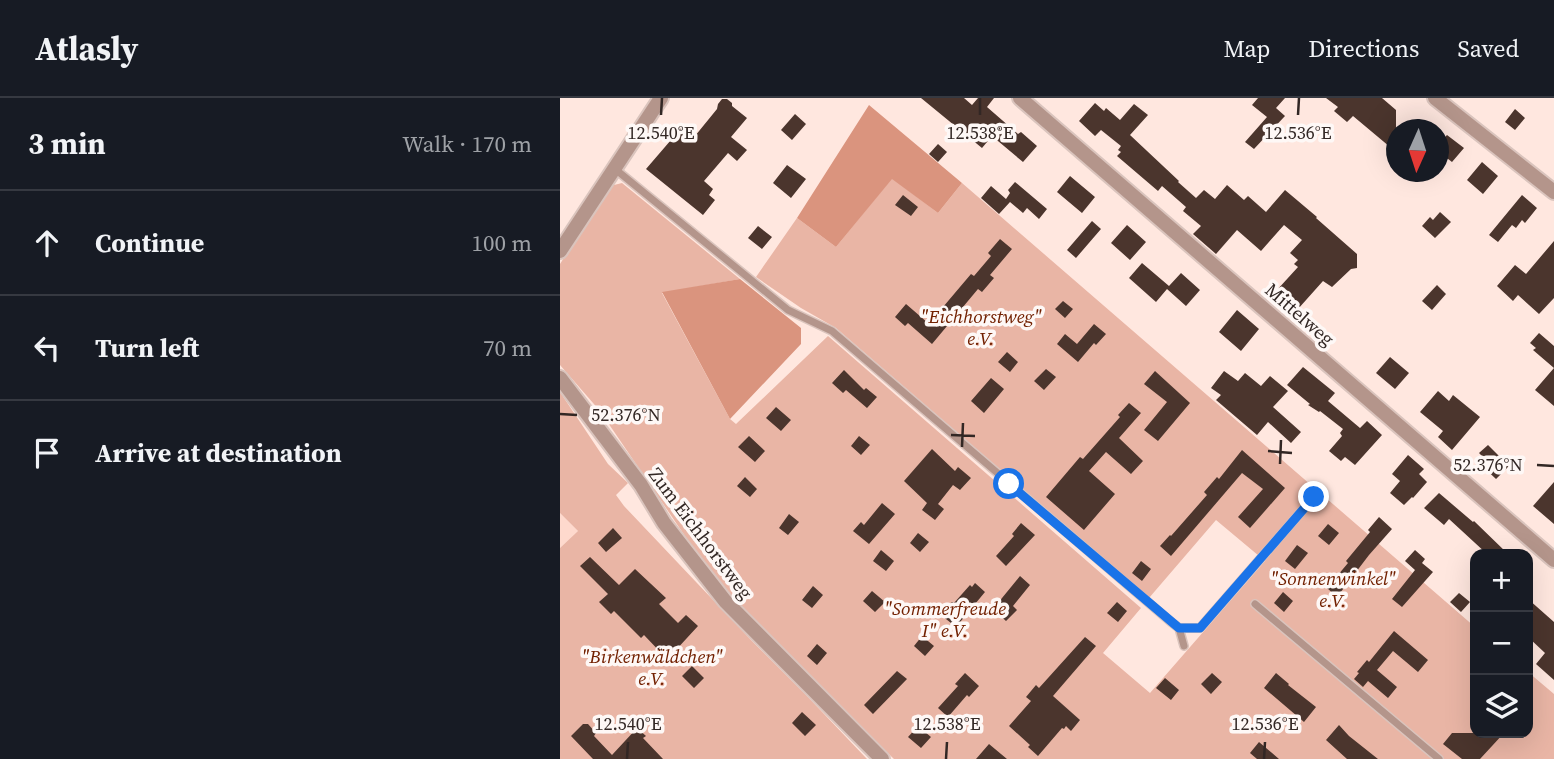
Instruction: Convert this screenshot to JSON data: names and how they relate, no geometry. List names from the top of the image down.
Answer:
{
  "streets": {
    "street": ["Mittelweg", "Zum Eichhorstweg"]
  },
  "parks": [
    "\"Eichhorstweg\" e.V.",
    "\"Sonnenwinkel\" e.V.",
    "\"Sommerfreude I\" e.V.",
    "\"Birkenwäldchen\" e.V."
  ],
  "north": "bottom",
  "page": {
    "header": "Atlasly",
    "nav": ["Map", "Directions", "Saved"],
    "heading": ["3 min", "Walk · 170 m"],
    "list": [
      ["Continue", "100 m"],
      ["Turn left", "70 m"],
      "Arrive at destination"
    ],
    "map_buttons": ["+", "−"]
  },
  "coordinates": [
    "12.540°E",
    "12.538°E",
    "12.536°E",
    "52.376°N"
  ]
}
